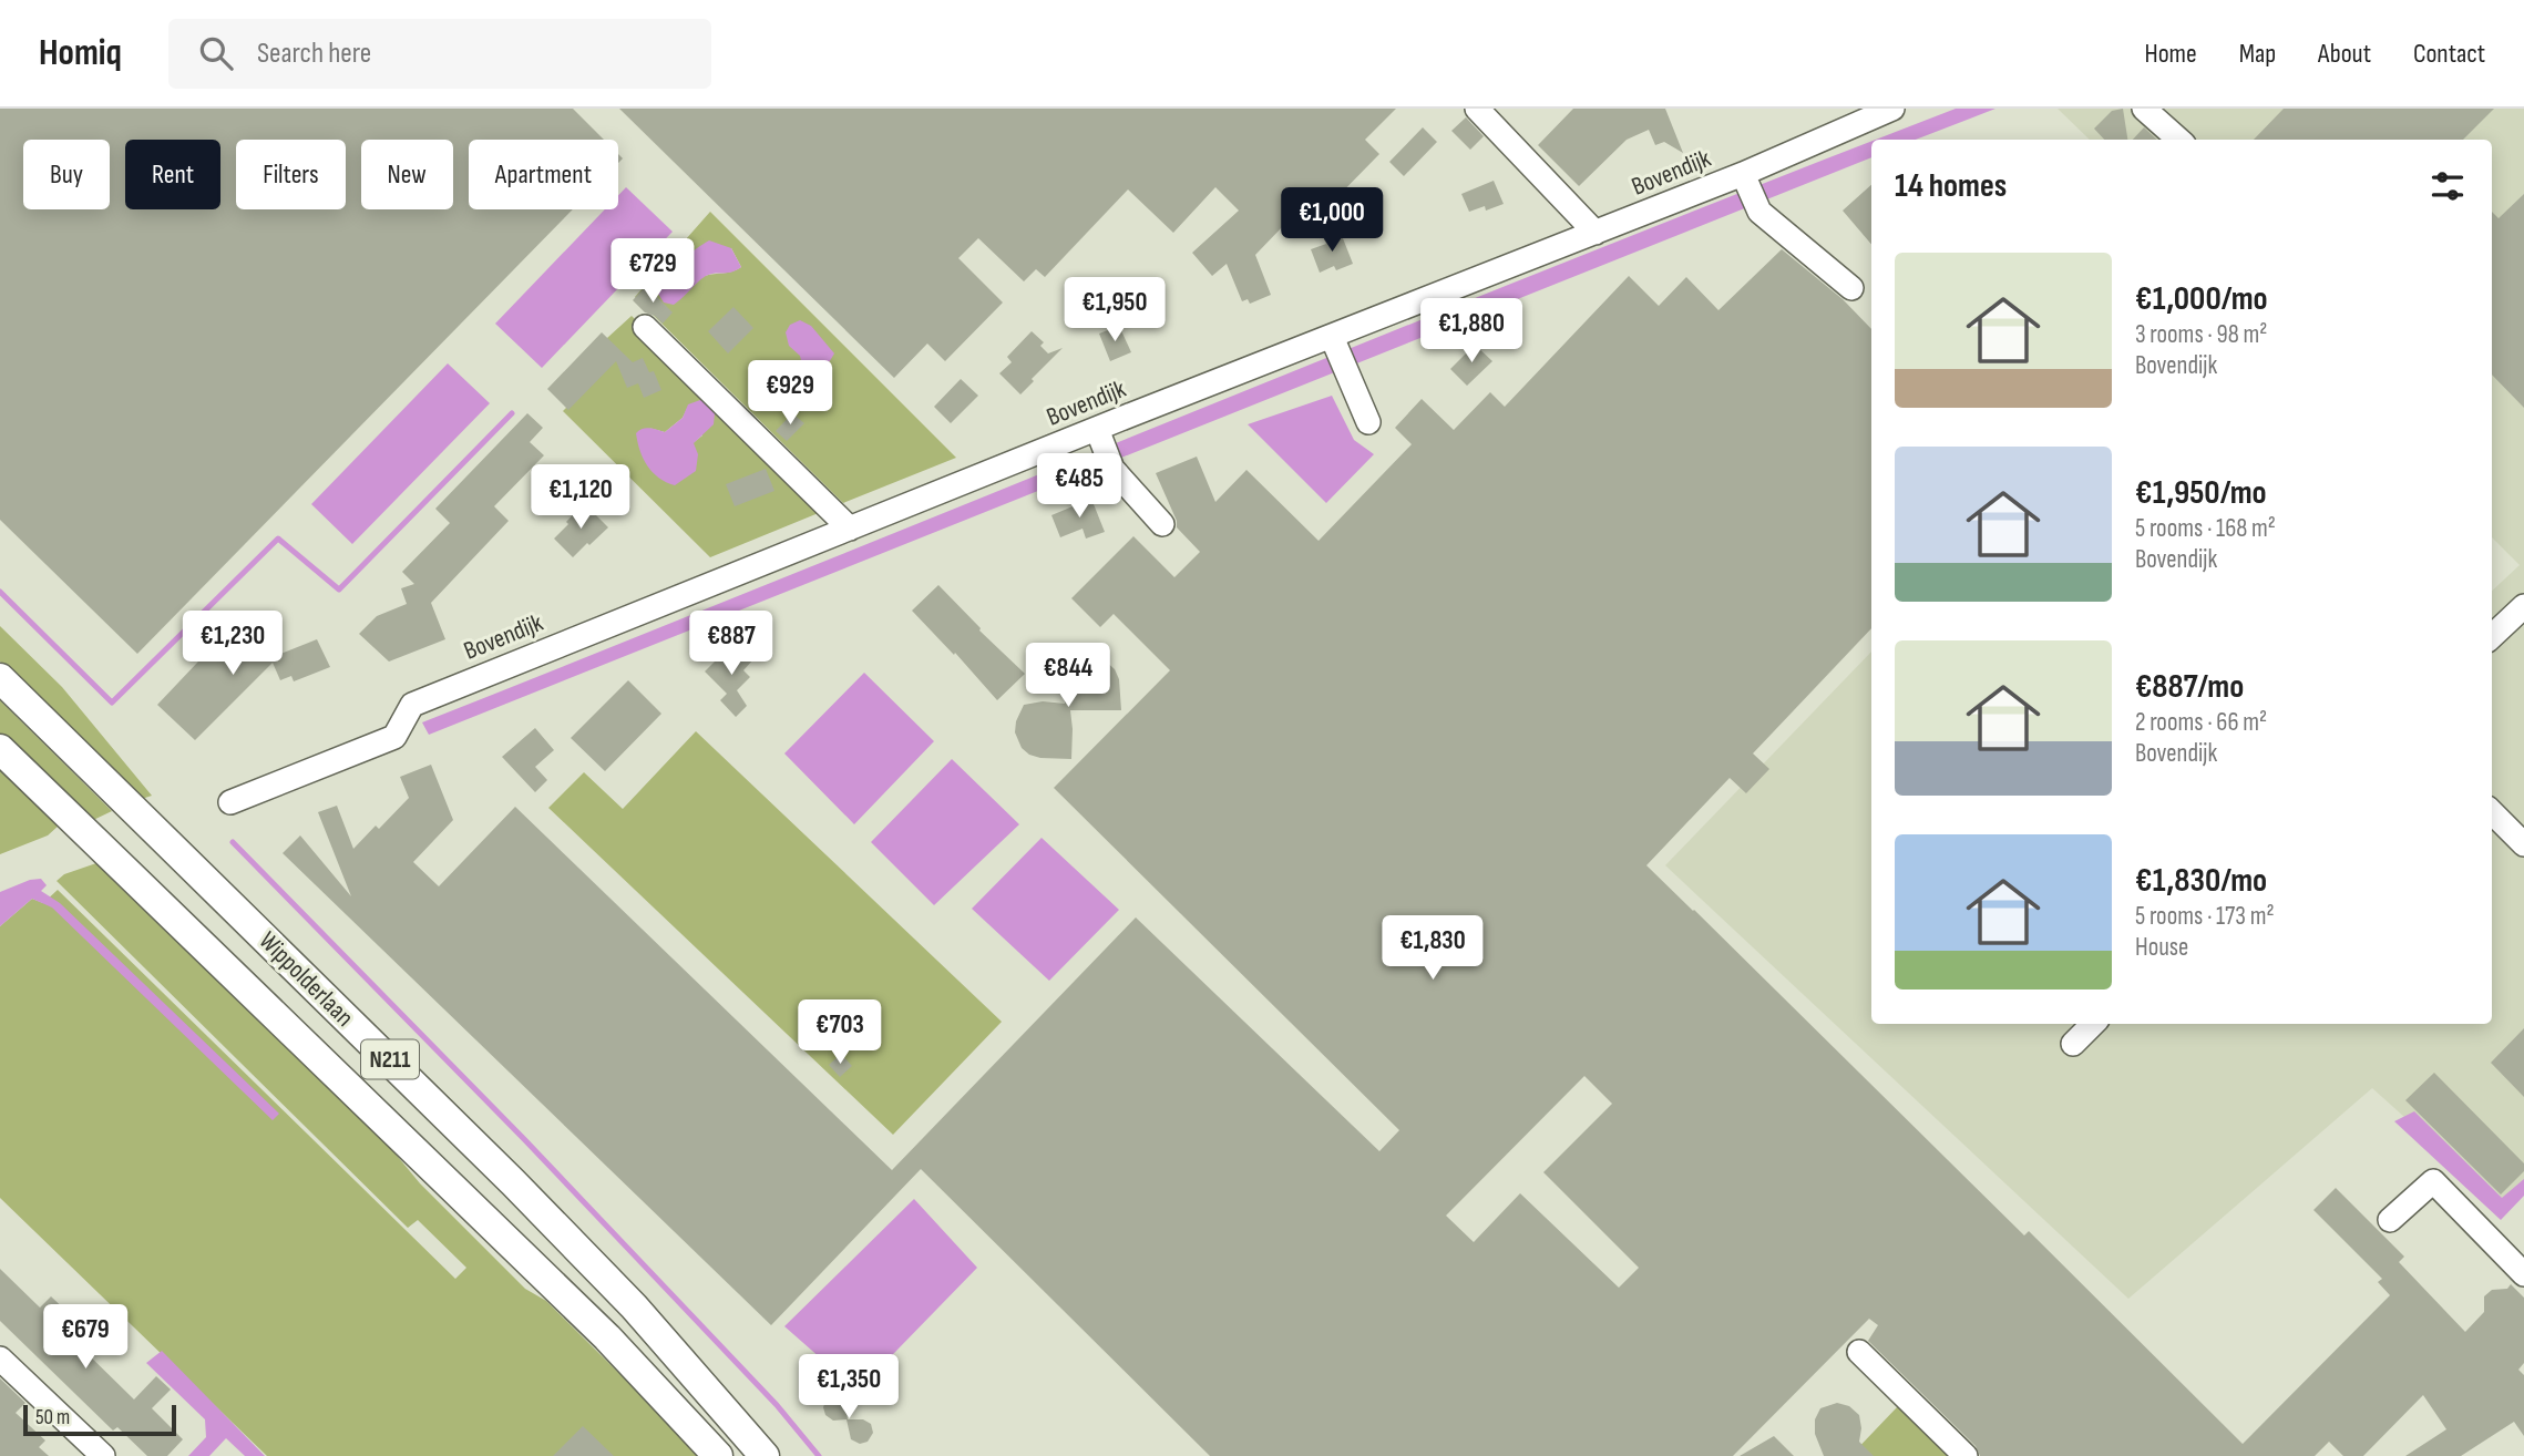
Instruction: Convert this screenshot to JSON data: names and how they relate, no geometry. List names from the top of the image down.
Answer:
{
  "streets": {
    "main road": ["Wippolderlaan", "N211"],
    "street": ["Bovendijk"]
  },
  "scale_bar": "50 m",
  "page": {
    "header": "Homiq",
    "search": "Search here",
    "nav": [
      "Home",
      "Map",
      "About",
      "Contact"
    ],
    "chip": [
      "Buy",
      "Rent",
      "Filters",
      "New",
      "Apartment"
    ],
    "heading": "14 homes",
    "price": [
      "€1,000",
      "€729",
      "€1,950",
      "€1,880",
      "€929",
      "€485",
      "€1,120",
      "€1,230",
      "€887",
      "€844",
      "€1,830",
      "€703",
      "€679",
      "€1,350"
    ],
    "list": [
      {
        "name": "€1,000/mo",
        "note": "3 rooms · 98 m² · Bovendijk"
      },
      {
        "name": "€1,950/mo",
        "note": "5 rooms · 168 m² · Bovendijk"
      },
      {
        "name": "€887/mo",
        "note": "2 rooms · 66 m² · Bovendijk"
      },
      {
        "name": "€1,830/mo",
        "note": "5 rooms · 173 m² · House"
      }
    ],
    "scale": "50 m"
  }
}
